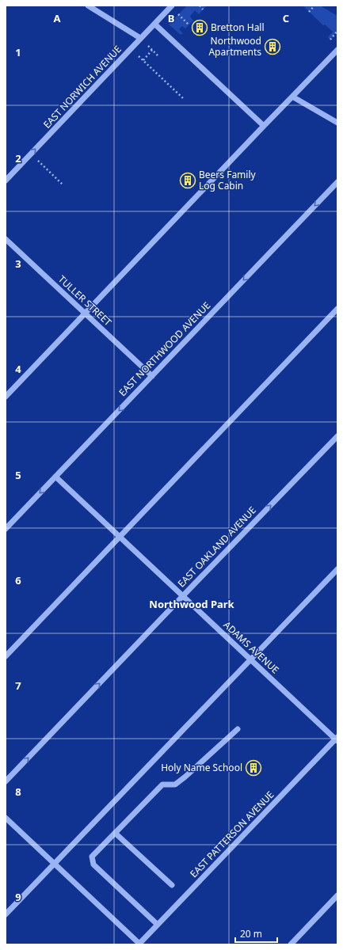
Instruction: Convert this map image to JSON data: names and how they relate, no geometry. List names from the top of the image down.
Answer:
{
  "streets": {
    "street": [
      "EAST NORWICH AVENUE",
      "TULLER STREET",
      "EAST NORTHWOOD AVENUE",
      "EAST OAKLAND AVENUE",
      "ADAMS AVENUE",
      "EAST PATTERSON AVENUE"
    ]
  },
  "crossings": [
    ["TULLER STREET", "EAST NORTHWOOD AVENUE"],
    ["EAST NORTHWOOD AVENUE", "ADAMS AVENUE"],
    ["EAST OAKLAND AVENUE", "ADAMS AVENUE"],
    ["ADAMS AVENUE", "EAST PATTERSON AVENUE"]
  ],
  "one_way": ["EAST NORWICH AVENUE", "EAST NORTHWOOD AVENUE", "EAST OAKLAND AVENUE"],
  "districts": ["Northwood Park"],
  "places": {
    "building": [
      "Bretton Hall",
      "Northwood Apartments",
      "Beers Family Log Cabin",
      "Holy Name School"
    ]
  },
  "scale_bar": "20 m",
  "grid": {
    "columns": ["A", "B", "C"],
    "rows": [
      "1",
      "2",
      "3",
      "4",
      "5",
      "6",
      "7",
      "8",
      "9"
    ]
  }
}
